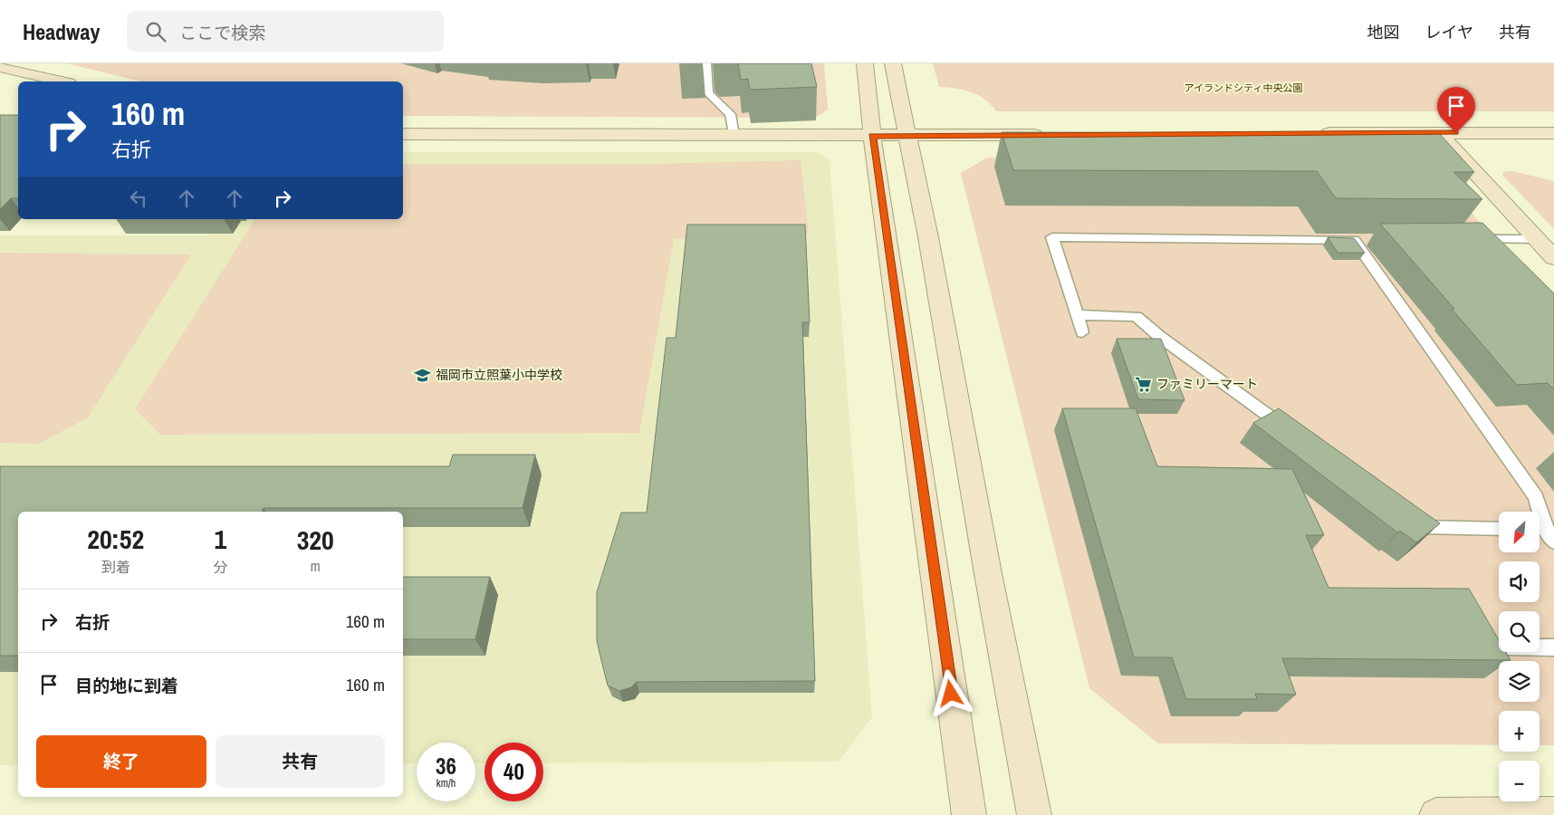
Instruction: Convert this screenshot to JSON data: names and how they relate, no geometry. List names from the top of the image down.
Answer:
{
  "parks": ["アイランドシティ中央公園"],
  "places": {
    "school or university": ["福岡市立照葉小中学校"],
    "supermarket": ["ファミリーマート"]
  },
  "north": "bottom left",
  "page": {
    "header": "Headway",
    "search": "ここで検索",
    "nav": ["地図", "レイヤ", "共有"],
    "turn": ["160 m", "右折"],
    "map_buttons": ["+", "−"],
    "eta": [
      "20:52",
      "到着",
      "1",
      "分",
      "320",
      "m"
    ],
    "list": [
      {
        "name": "右折",
        "value": "160 m"
      },
      {
        "name": "目的地に到着",
        "value": "160 m"
      }
    ],
    "buttons": ["終了", "共有"],
    "speed": "36 km/h",
    "limit": "40"
  }
}
